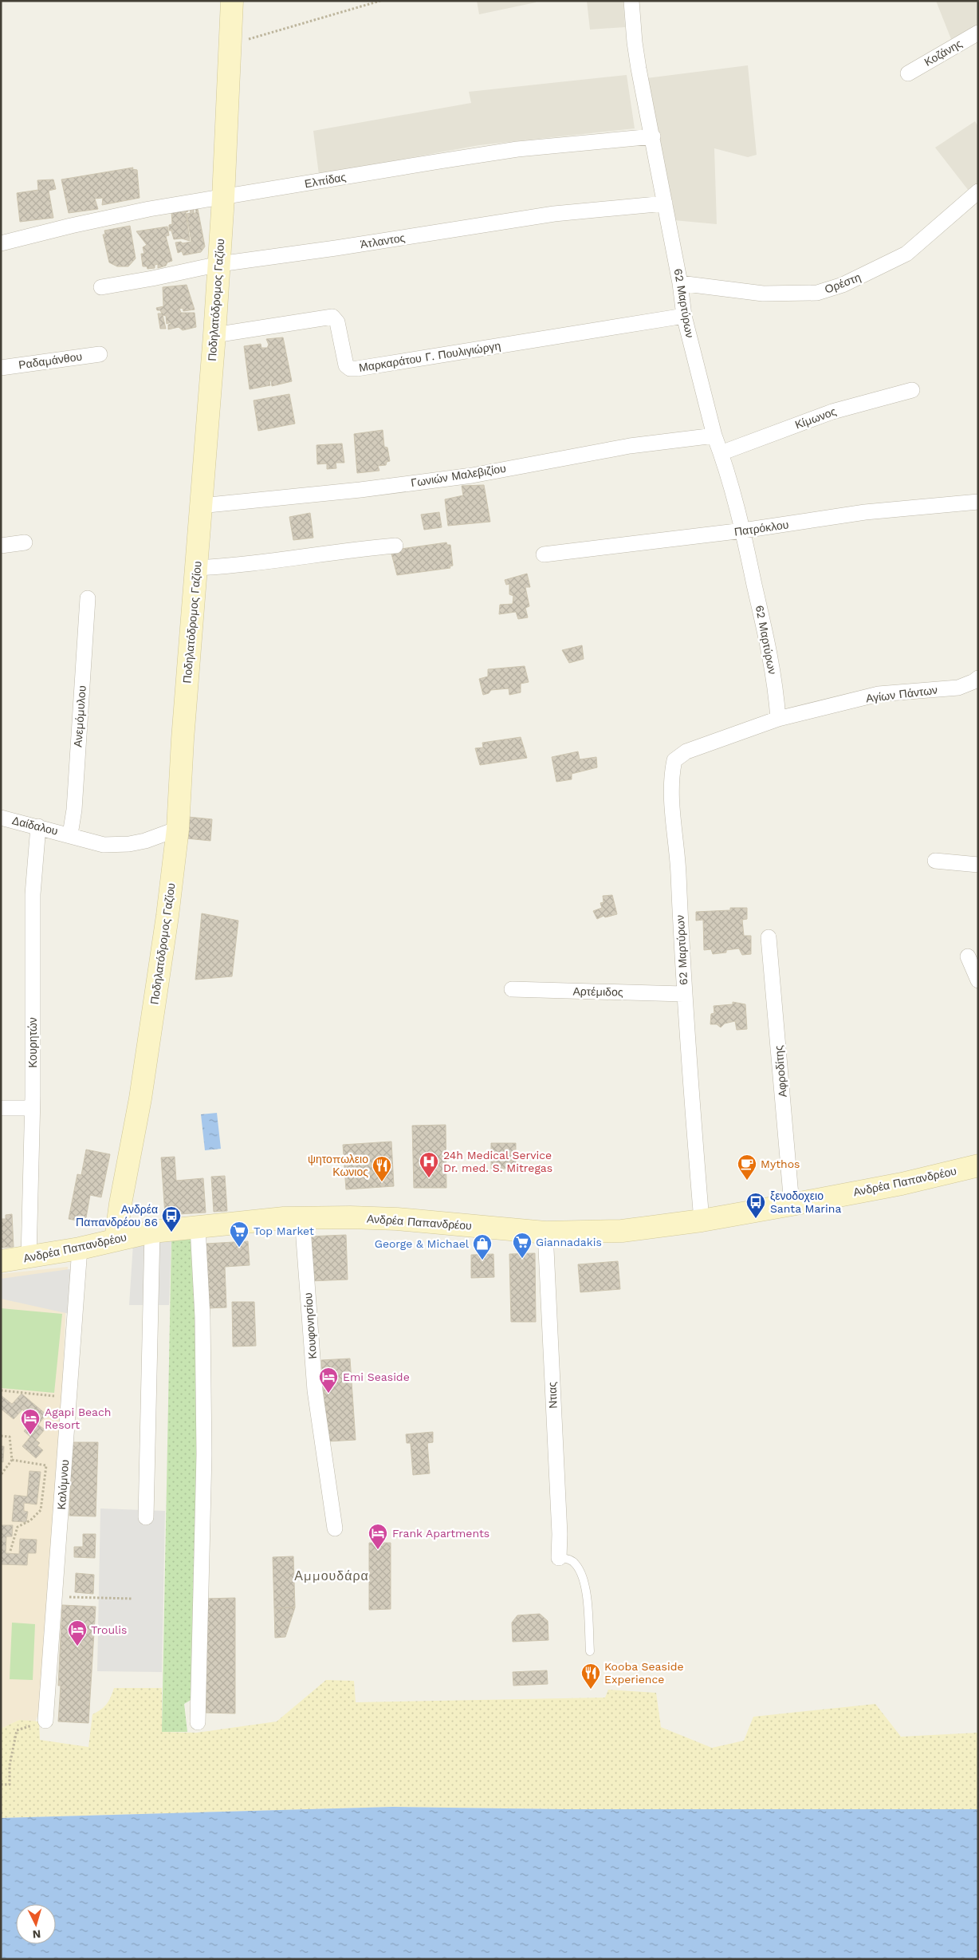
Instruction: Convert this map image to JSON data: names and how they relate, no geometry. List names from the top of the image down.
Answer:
{
  "streets": {
    "street": [
      "Κοζάνης",
      "Ελπίδας",
      "Άτλαντος",
      "Ορέστη",
      "Ποδηλατόδρομος Γαζίου",
      "62 Μαρτύρων",
      "Μαρκαράτου Γ. Πουλιγιώργη",
      "Ραδαμάνθου",
      "Κίμωνος",
      "Γωνιών Μαλεβιζίου",
      "Πατρόκλου",
      "Αγίων Πάντων",
      "Ανεμόμυλου",
      "Δαίδαλου",
      "Αρτέμιδος",
      "Κουρητών",
      "Αφροδίτης",
      "Ανδρέα Παπανδρέου",
      "Κουφονησίου",
      "Ντιας",
      "Καλύμνου"
    ]
  },
  "crossings": [
    ["Ελπίδας", "Ποδηλατόδρομος Γαζίου"],
    ["Ελπίδας", "62 Μαρτύρων"],
    ["Άτλαντος", "Ποδηλατόδρομος Γαζίου"],
    ["Άτλαντος", "62 Μαρτύρων"],
    ["Ορέστη", "62 Μαρτύρων"],
    ["Ποδηλατόδρομος Γαζίου", "Μαρκαράτου Γ. Πουλιγιώργη"],
    ["Ποδηλατόδρομος Γαζίου", "Γωνιών Μαλεβιζίου"],
    ["Ποδηλατόδρομος Γαζίου", "Δαίδαλου"],
    ["Ποδηλατόδρομος Γαζίου", "Ανδρέα Παπανδρέου"],
    ["62 Μαρτύρων", "Μαρκαράτου Γ. Πουλιγιώργη"],
    ["62 Μαρτύρων", "Κίμωνος"],
    ["62 Μαρτύρων", "Γωνιών Μαλεβιζίου"],
    ["62 Μαρτύρων", "Πατρόκλου"],
    ["62 Μαρτύρων", "Αγίων Πάντων"],
    ["62 Μαρτύρων", "Αρτέμιδος"],
    ["62 Μαρτύρων", "Ανδρέα Παπανδρέου"],
    ["Ανεμόμυλου", "Δαίδαλου"],
    ["Δαίδαλου", "Κουρητών"],
    ["Κουρητών", "Ανδρέα Παπανδρέου"],
    ["Αφροδίτης", "Ανδρέα Παπανδρέου"],
    ["Ανδρέα Παπανδρέου", "Κουφονησίου"],
    ["Ανδρέα Παπανδρέου", "Ντιας"],
    ["Ανδρέα Παπανδρέου", "Καλύμνου"]
  ],
  "districts": ["Αμμουδάρα"],
  "places": {
    "hospital": ["24h Medical Service Dr. med. S. Mitregas"],
    "cafe": ["Mythos"],
    "restaurant": ["ψητοπωλειο Κωνιος", "Kooba Seaside Experience"],
    "bus stop": ["ξενοδοχειο Santa Marina", "Ανδρέα Παπανδρέου 86"],
    "supermarket": ["Top Market", "Giannadakis"],
    "shop": ["George & Michael"],
    "hotel": [
      "Emi Seaside",
      "Agapi Beach Resort",
      "Frank Apartments",
      "Troulis"
    ]
  },
  "north": "bottom"
}
